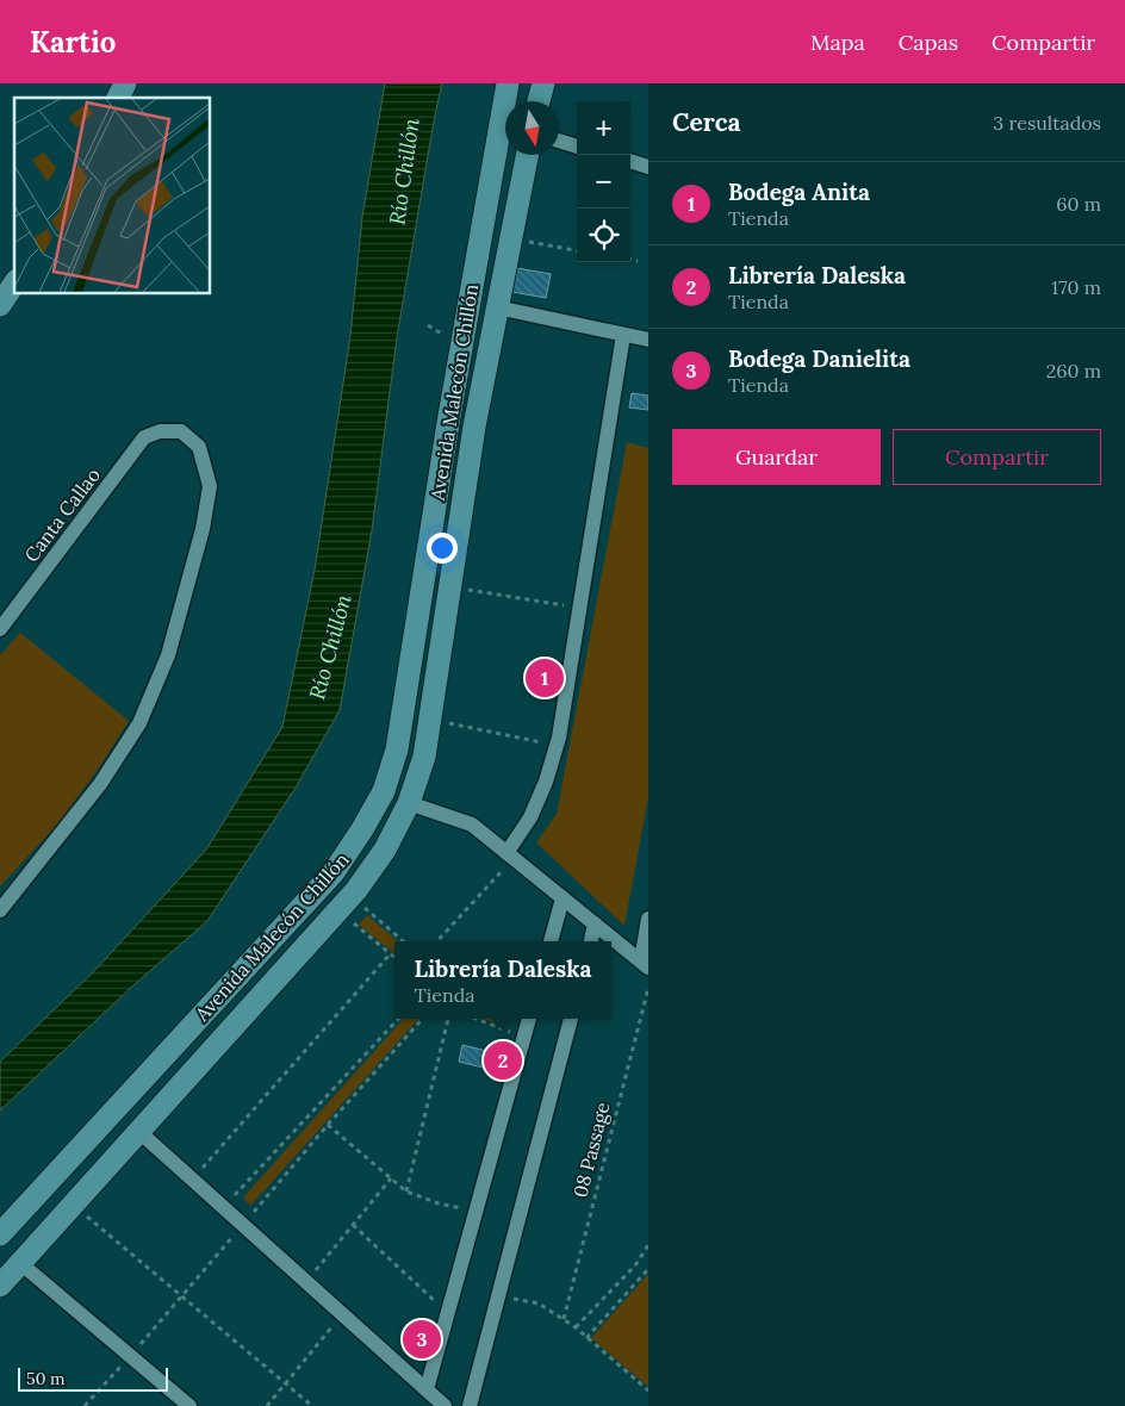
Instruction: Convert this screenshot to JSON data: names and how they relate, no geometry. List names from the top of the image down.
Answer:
{
  "streets": {
    "main road": ["Avenida Malecón Chillón"],
    "street": ["Canta Callao"],
    "path": ["08 Passage"]
  },
  "water": ["Río Chillón"],
  "scale_bar": "50 m",
  "north": "bottom",
  "page": {
    "header": "Kartio",
    "nav": ["Mapa", "Capas", "Compartir"],
    "heading": ["Cerca", "3 resultados"],
    "map_buttons": ["+", "−"],
    "list": [
      {
        "mark": "1",
        "name": "Bodega Anita",
        "note": "Tienda",
        "value": "60 m"
      },
      {
        "mark": "2",
        "name": "Librería Daleska",
        "note": "Tienda",
        "value": "170 m"
      },
      {
        "mark": "3",
        "name": "Bodega Danielita",
        "note": "Tienda",
        "value": "260 m"
      }
    ],
    "buttons": ["Guardar", "Compartir"],
    "pins": ["1", "2", "3"],
    "popup": ["Librería Daleska", "Tienda"],
    "scale": "50 m"
  }
}
